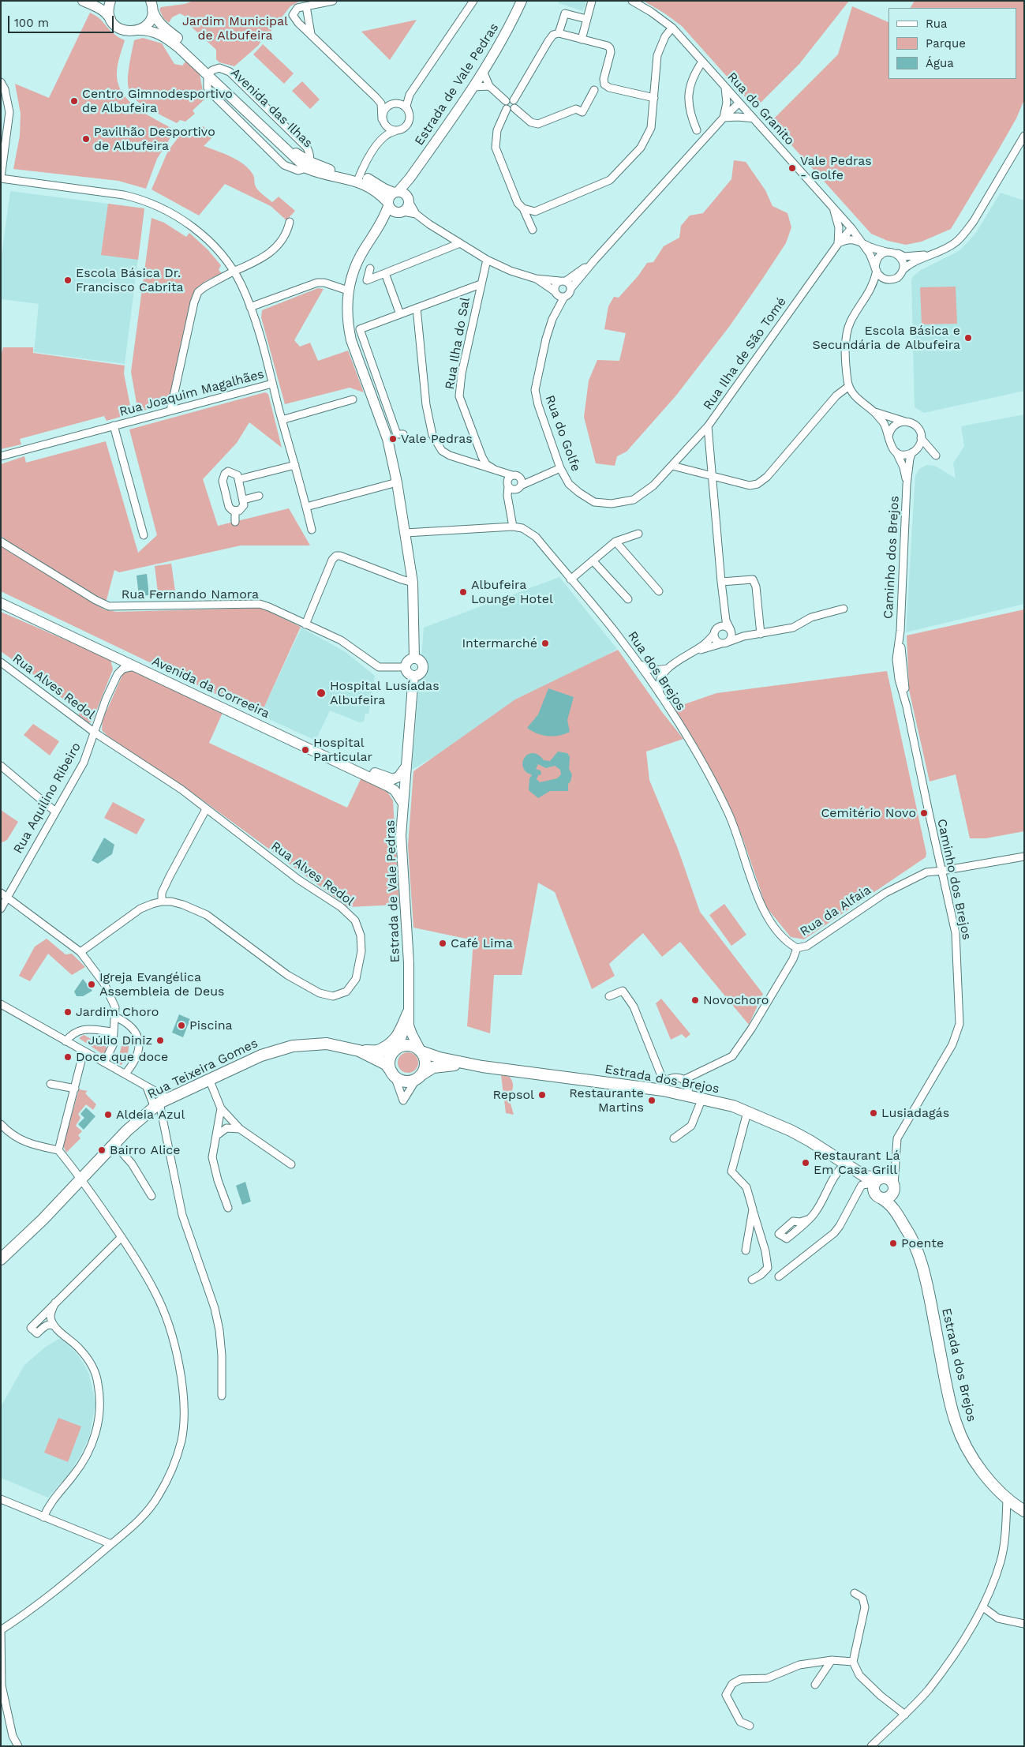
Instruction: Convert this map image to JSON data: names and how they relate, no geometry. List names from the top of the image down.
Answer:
{
  "streets": {
    "main road": [
      "Estrada de Vale Pedras",
      "Avenida das Ilhas",
      "Avenida da Correeira",
      "Rua Teixeira Gomes",
      "Estrada dos Brejos"
    ],
    "street": [
      "Rua do Granito",
      "Rua Ilha do Sal",
      "Rua Ilha de São Tomé",
      "Rua Joaquim Magalhães",
      "Rua do Golfe",
      "Caminho dos Brejos",
      "Rua Fernando Namora",
      "Rua dos Brejos",
      "Rua Alves Redol",
      "Rua Aquilino Ribeiro",
      "Rua da Alfaia"
    ]
  },
  "crossings": [
    ["Estrada de Vale Pedras", "Avenida das Ilhas"],
    ["Estrada de Vale Pedras", "Rua Fernando Namora"],
    ["Estrada de Vale Pedras", "Avenida da Correeira"],
    ["Estrada de Vale Pedras", "Rua Teixeira Gomes"],
    ["Estrada de Vale Pedras", "Estrada dos Brejos"],
    ["Rua do Granito", "Rua Ilha de São Tomé"],
    ["Rua Ilha de São Tomé", "Rua do Golfe"],
    ["Caminho dos Brejos", "Rua da Alfaia"],
    ["Rua dos Brejos", "Rua da Alfaia"],
    ["Rua Alves Redol", "Rua Aquilino Ribeiro"],
    ["Avenida da Correeira", "Rua Aquilino Ribeiro"],
    ["Rua Teixeira Gomes", "Estrada dos Brejos"]
  ],
  "parks": ["Jardim Municipal de Albufeira"],
  "places": [
    "Centro Gimnodesportivo de Albufeira",
    "Pavilhão Desportivo de Albufeira",
    "Vale Pedras - Golfe",
    "Escola Básica Dr. Francisco Cabrita",
    "Escola Básica e Secundária de Albufeira",
    "Vale Pedras",
    "Albufeira Lounge Hotel",
    "Intermarché",
    "Hospital Lusíadas Albufeira",
    "Hospital Particular",
    "Cemitério Novo",
    "Café Lima",
    "Igreja Evangélica Assembleia de Deus",
    "Novochoro",
    "Jardim Choro",
    "Piscina",
    "Júlio Diniz",
    "Doce que doce",
    "Repsol",
    "Restaurante Martins",
    "Lusiadagás",
    "Aldeia Azul",
    "Bairro Alice",
    "Restaurant Lá Em Casa Grill",
    "Poente"
  ],
  "legend": ["Rua", "Parque", "Água"],
  "scale_bar": "100 m"
}
